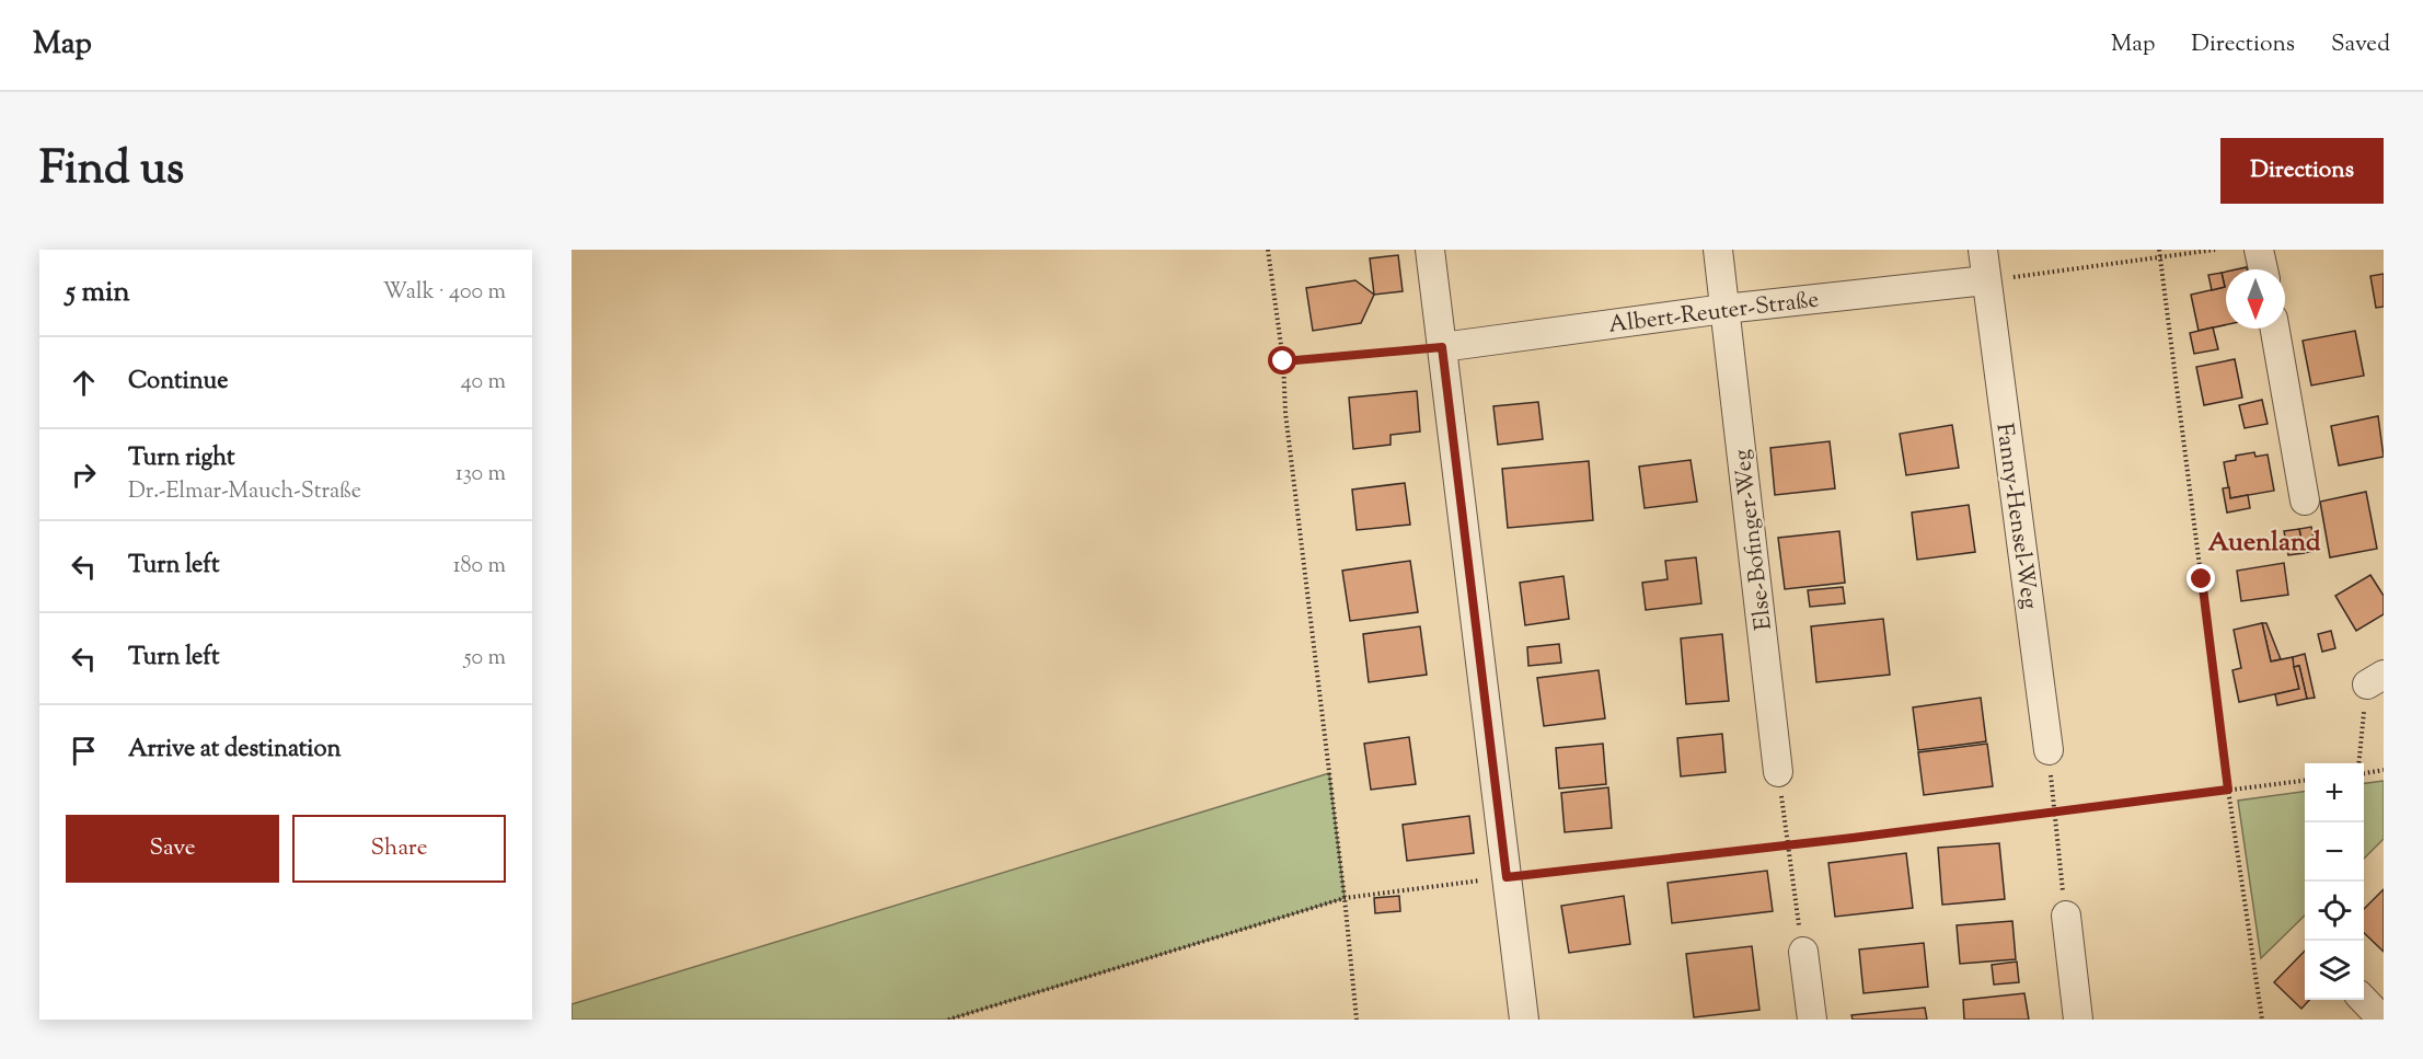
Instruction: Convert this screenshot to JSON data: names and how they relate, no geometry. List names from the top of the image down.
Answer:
{
  "streets": {
    "street": ["Albert-Reuter-Straße", "Fanny-Hensel-Weg", "Else-Bofinger-Weg"]
  },
  "crossings": [
    ["Albert-Reuter-Straße", "Fanny-Hensel-Weg"],
    ["Albert-Reuter-Straße", "Else-Bofinger-Weg"]
  ],
  "districts": ["Auenland"],
  "north": "bottom",
  "page": {
    "header": "Map",
    "nav": ["Map", "Directions", "Saved"],
    "title": "Find us",
    "buttons": [
      "Directions",
      ["Save", "Share"]
    ],
    "heading": ["5 min", "Walk · 400 m"],
    "list": [
      ["Continue", "40 m"],
      ["Turn right", "Dr.-Elmar-Mauch-Straße", "130 m"],
      ["Turn left", "180 m"],
      ["Turn left", "50 m"],
      "Arrive at destination"
    ],
    "map_buttons": ["+", "−"]
  }
}
